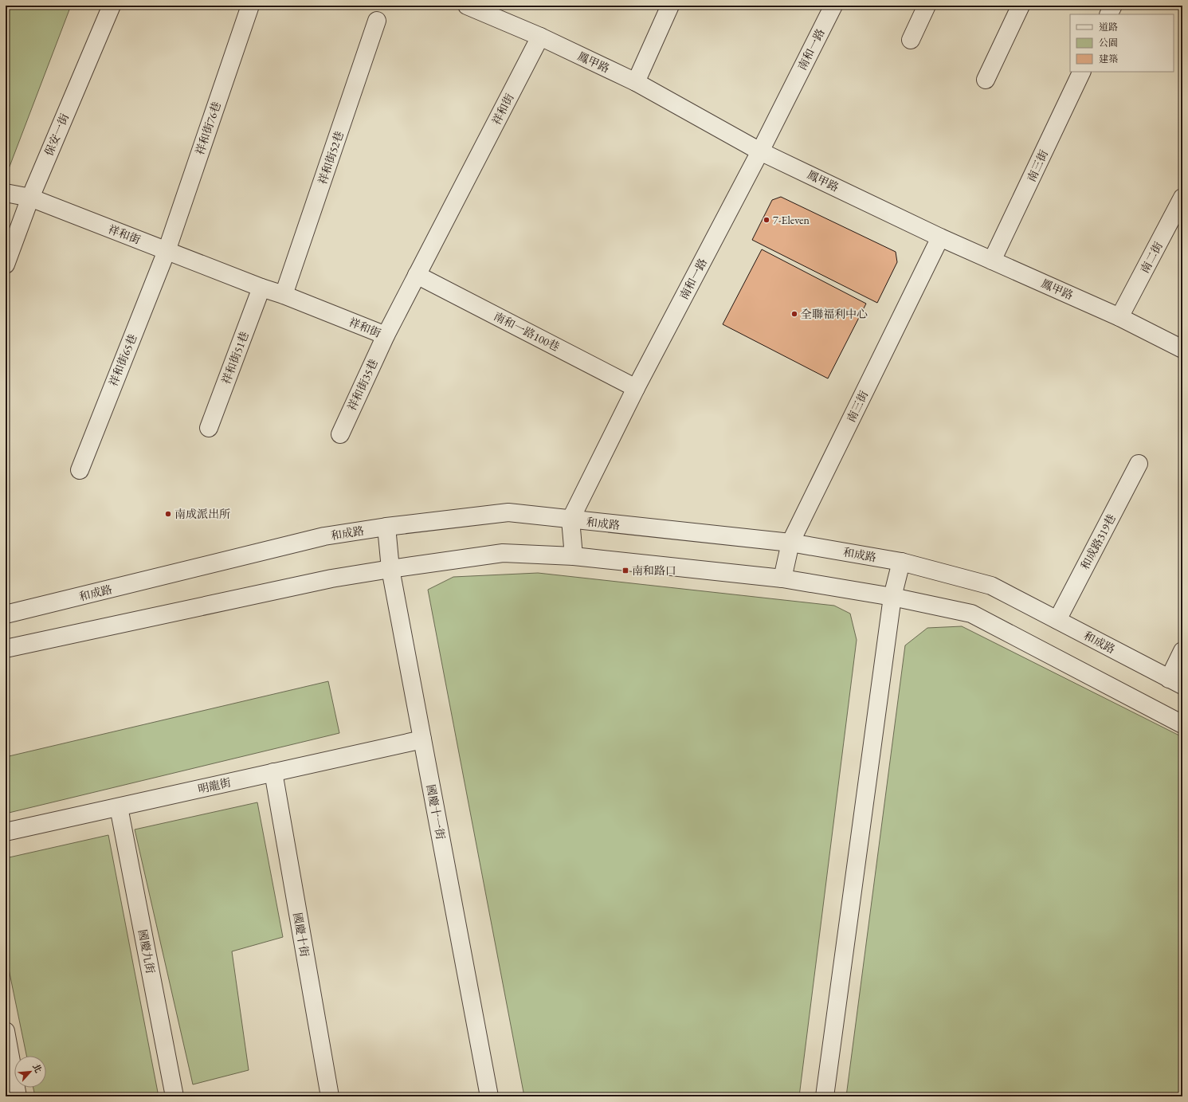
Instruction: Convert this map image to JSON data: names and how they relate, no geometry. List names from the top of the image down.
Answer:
{
  "streets": {
    "street": [
      "南和一路",
      "鳳甲路",
      "祥和街",
      "祥和街76巷",
      "保安一街",
      "祥和街52巷",
      "南三街",
      "南二街",
      "南和一路100巷",
      "祥和街51巷",
      "祥和街65巷",
      "祥和街35巷",
      "和成路",
      "和成路319巷",
      "明龍街",
      "國慶十一街",
      "國慶十街",
      "國慶九街"
    ]
  },
  "crossings": [
    ["南和一路", "鳳甲路"],
    ["南和一路", "南和一路100巷"],
    ["南和一路", "和成路"],
    ["鳳甲路", "祥和街"],
    ["鳳甲路", "南三街"],
    ["鳳甲路", "南二街"],
    ["祥和街", "祥和街76巷"],
    ["祥和街", "保安一街"],
    ["祥和街", "祥和街52巷"],
    ["祥和街", "南和一路100巷"],
    ["祥和街", "祥和街51巷"],
    ["祥和街", "祥和街65巷"],
    ["祥和街", "祥和街35巷"],
    ["祥和街76巷", "祥和街65巷"],
    ["南三街", "和成路"],
    ["和成路", "和成路319巷"],
    ["和成路", "國慶十一街"],
    ["明龍街", "國慶十一街"],
    ["明龍街", "國慶十街"],
    ["明龍街", "國慶九街"]
  ],
  "places": {
    "other": ["7-Eleven", "全聯福利中心", "南成派出所"],
    "transit": ["南和路口"]
  },
  "legend": ["道路", "公園", "建築"],
  "north": "top right"
}
